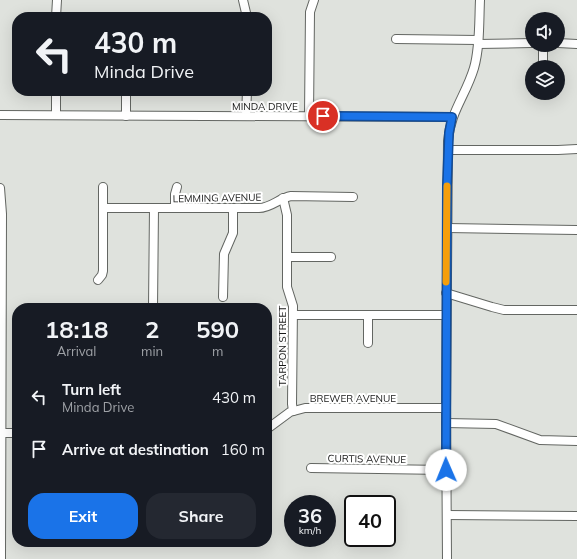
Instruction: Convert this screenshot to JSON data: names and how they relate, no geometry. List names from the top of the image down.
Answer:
{
  "streets": {
    "street": [
      "MINDA DRIVE",
      "LEMMING AVENUE",
      "TARPON STREET",
      "BREWER AVENUE",
      "CURTIS AVENUE"
    ]
  },
  "crossings": [
    ["LEMMING AVENUE", "TARPON STREET"],
    ["TARPON STREET", "BREWER AVENUE"]
  ],
  "page": {
    "turn": ["430 m", "Minda Drive"],
    "eta": [
      "18:18",
      "Arrival",
      "2",
      "min",
      "590",
      "m"
    ],
    "list": [
      {
        "name": "Turn left",
        "note": "Minda Drive",
        "value": "430 m"
      },
      {
        "name": "Arrive at destination",
        "value": "160 m"
      }
    ],
    "buttons": ["Exit", "Share"],
    "speed": "36 km/h",
    "limit": "40"
  }
}
